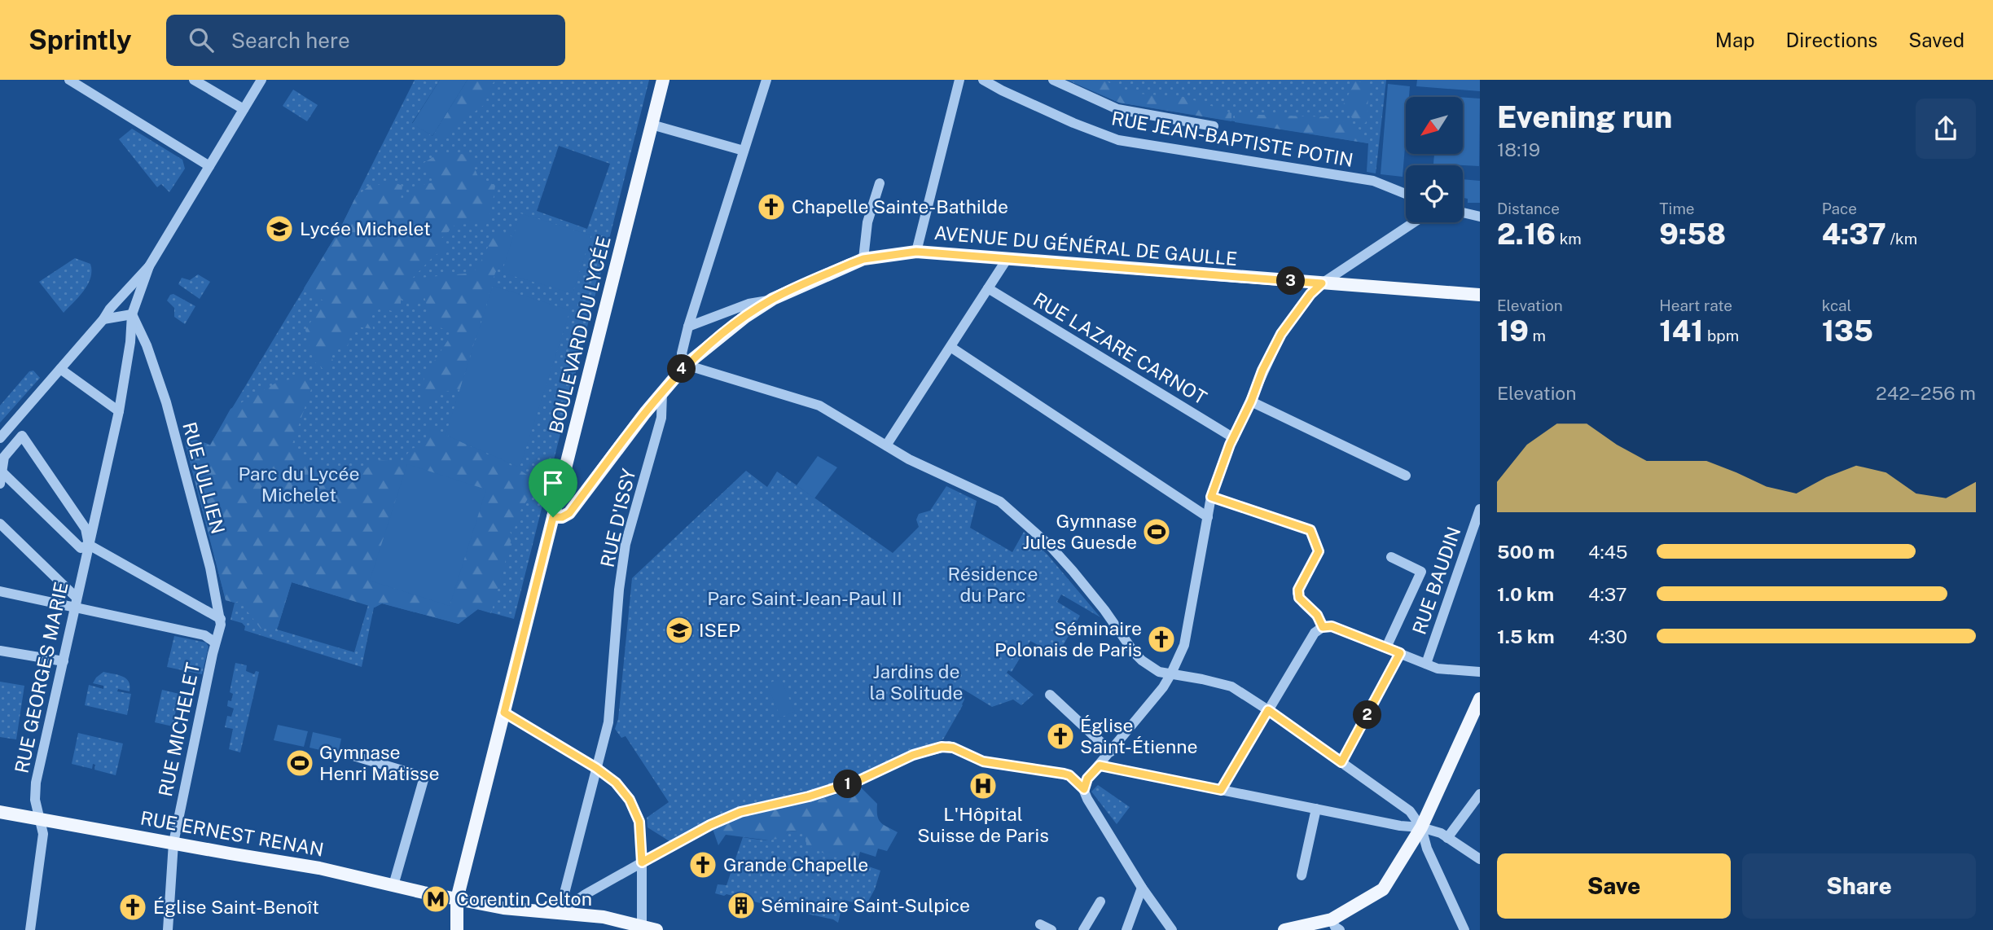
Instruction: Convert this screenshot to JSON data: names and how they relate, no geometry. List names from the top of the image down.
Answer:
{
  "streets": {
    "main road": ["AVENUE DU GÉNÉRAL DE GAULLE", "BOULEVARD DU LYCÉE", "RUE ERNEST RENAN"],
    "street": [
      "RUE JEAN-BAPTISTE POTIN",
      "RUE LAZARE CARNOT",
      "RUE JULLIEN",
      "RUE D'ISSY",
      "RUE BAUDIN",
      "RUE GEORGES MARIE",
      "RUE MICHELET"
    ]
  },
  "crossings": [
    ["AVENUE DU GÉNÉRAL DE GAULLE", "BOULEVARD DU LYCÉE"],
    ["AVENUE DU GÉNÉRAL DE GAULLE", "RUE D'ISSY"],
    ["BOULEVARD DU LYCÉE", "RUE ERNEST RENAN"],
    ["RUE JULLIEN", "RUE GEORGES MARIE"],
    ["RUE JULLIEN", "RUE MICHELET"],
    ["RUE D'ISSY", "RUE ERNEST RENAN"],
    ["RUE GEORGES MARIE", "RUE ERNEST RENAN"],
    ["RUE MICHELET", "RUE ERNEST RENAN"]
  ],
  "parks": [
    "Parc du Lycée Michelet",
    "Résidence du Parc",
    "Parc Saint-Jean-Paul II",
    "Jardins de la Solitude"
  ],
  "places": {
    "church": [
      "Chapelle Sainte-Bathilde",
      "Séminaire Polonais de Paris",
      "Église Saint-Étienne",
      "Grande Chapelle",
      "Église Saint-Benoît"
    ],
    "school or university": ["Lycée Michelet", "ISEP"],
    "sports": ["Gymnase Jules Guesde", "Gymnase Henri Matisse"],
    "hospital": ["L'Hôpital Suisse de Paris"],
    "metro station": ["Corentin Celton"],
    "building": ["Séminaire Saint-Sulpice"]
  },
  "north": "bottom left",
  "page": {
    "header": "Sprintly",
    "search": "Search here",
    "nav": ["Map", "Directions", "Saved"],
    "heading": ["Evening run", "18:19"],
    "stats": [
      ["Distance", "2.16 km"],
      ["Time", "9:58"],
      ["Pace", "4:37 /km"],
      ["Elevation", "19 m"],
      ["Heart rate", "141 bpm"],
      ["kcal", "135"]
    ],
    "pins": [
      "3",
      "4",
      "2",
      "1"
    ],
    "chart": ["Elevation", "242–256 m"],
    "list": [
      {
        "name": "500 m",
        "note": "4:45"
      },
      {
        "name": "1.0 km",
        "note": "4:37"
      },
      {
        "name": "1.5 km",
        "note": "4:30"
      }
    ],
    "buttons": ["Save", "Share"]
  }
}
